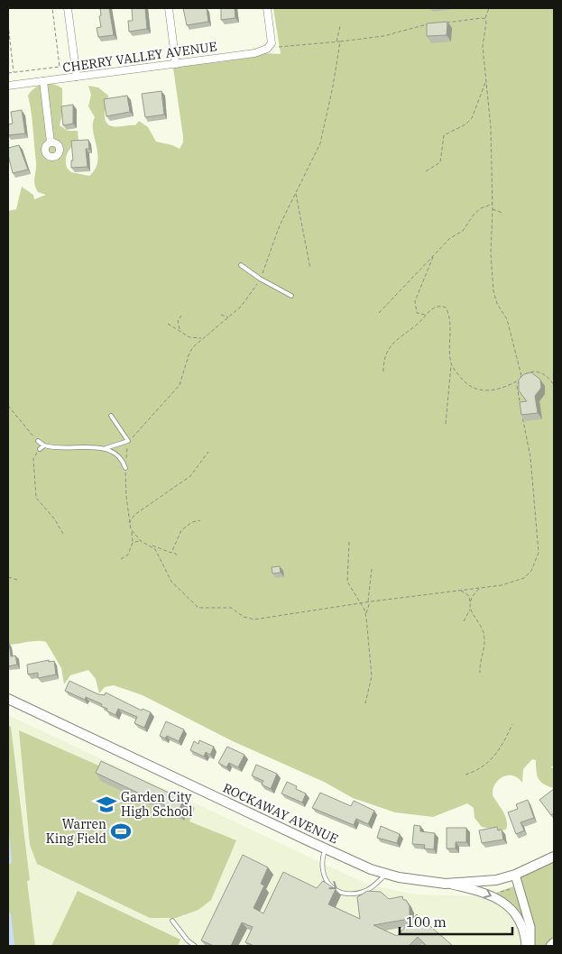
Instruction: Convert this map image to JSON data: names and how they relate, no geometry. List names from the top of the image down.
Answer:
{
  "streets": {
    "main road": ["ROCKAWAY AVENUE"],
    "street": ["CHERRY VALLEY AVENUE"]
  },
  "places": {
    "school or university": ["Garden City High School"],
    "sports": ["Warren King Field"]
  },
  "scale_bar": "100 m"
}
